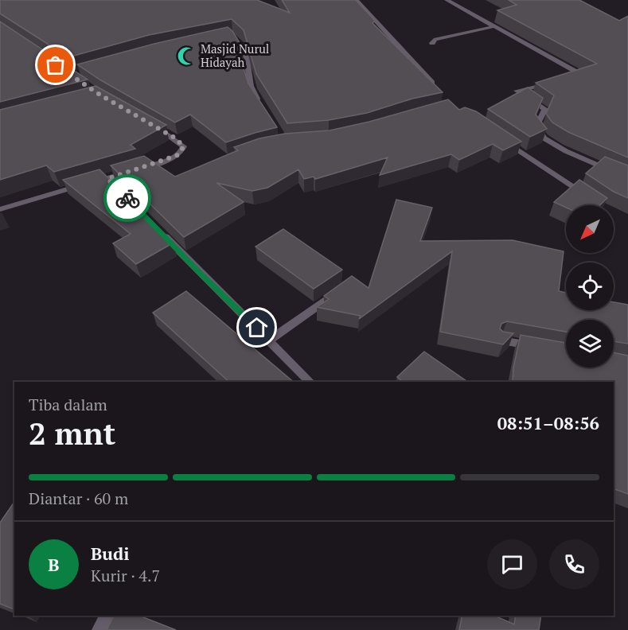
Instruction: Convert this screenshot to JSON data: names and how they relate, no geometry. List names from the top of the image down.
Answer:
{
  "places": {
    "mosque": ["Masjid Nurul Hidayah"]
  },
  "north": "bottom left",
  "page": {
    "heading": ["2 mnt", "Tiba dalam", "08:51–08:56"],
    "panel": ["Budi", "Kurir · 4.7"],
    "bar": "Diantar · 60 m",
    "round": "B"
  }
}
